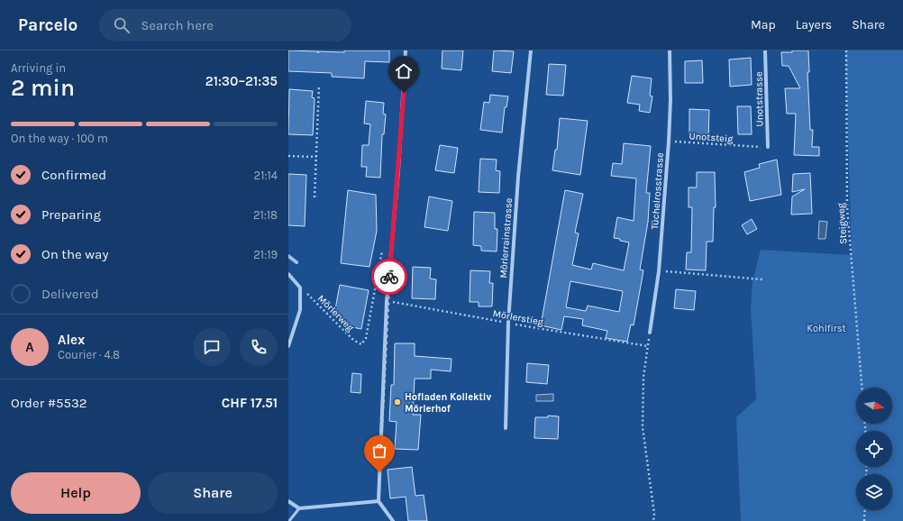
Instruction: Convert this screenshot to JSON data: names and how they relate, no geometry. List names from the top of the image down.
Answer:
{
  "streets": {
    "street": ["Unotstrasse", "Tüchelrosstrasse", "Mörlerrainstrasse"],
    "path": [
      "Unotsteig",
      "Steigweg",
      "Mörlerweg",
      "Mörlerstieg"
    ]
  },
  "crossings": [
    ["Unotsteig", "Tüchelrosstrasse"],
    ["Mörlerrainstrasse", "Mörlerstieg"]
  ],
  "parks": ["Kohlfirst"],
  "places": ["Hofladen Kollektiv Mörlerhof"],
  "north": "right",
  "page": {
    "header": "Parcelo",
    "search": "Search here",
    "nav": ["Map", "Layers", "Share"],
    "heading": ["2 min", "Arriving in", "21:30–21:35"],
    "panel": [
      "Alex",
      "Courier · 4.8",
      "Order #5532",
      "CHF 17.51"
    ],
    "bar": "On the way · 100 m",
    "list": [
      ["Confirmed", "21:14"],
      ["Preparing", "21:18"],
      ["On the way", "21:19"],
      "Delivered"
    ],
    "round": "A",
    "buttons": ["Help", "Share"]
  }
}
